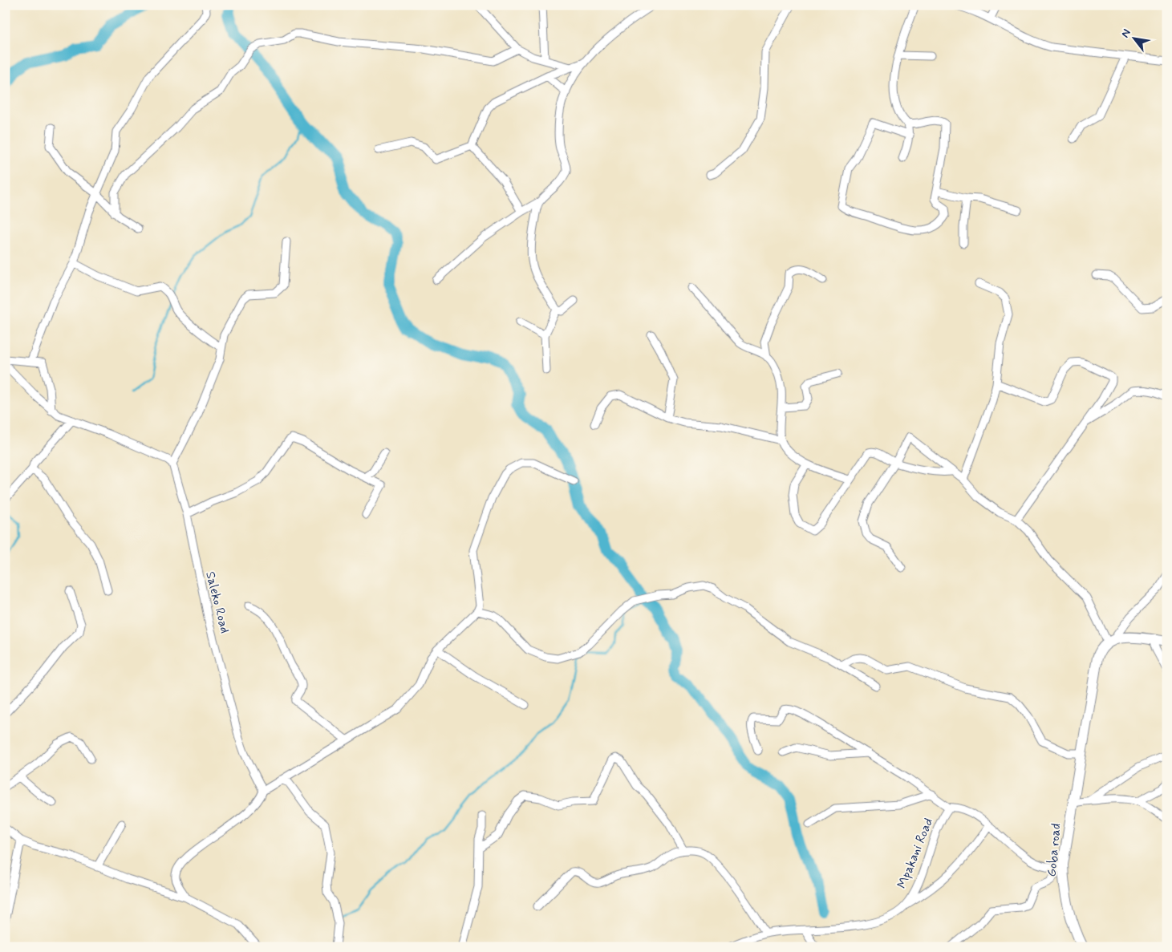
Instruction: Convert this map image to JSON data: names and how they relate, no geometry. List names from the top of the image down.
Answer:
{
  "streets": {
    "street": ["Saleko Road", "Goba road", "Mpakani Road"]
  },
  "crossings": [
    ["Goba road", "Mpakani Road"]
  ],
  "north": "top left"
}
